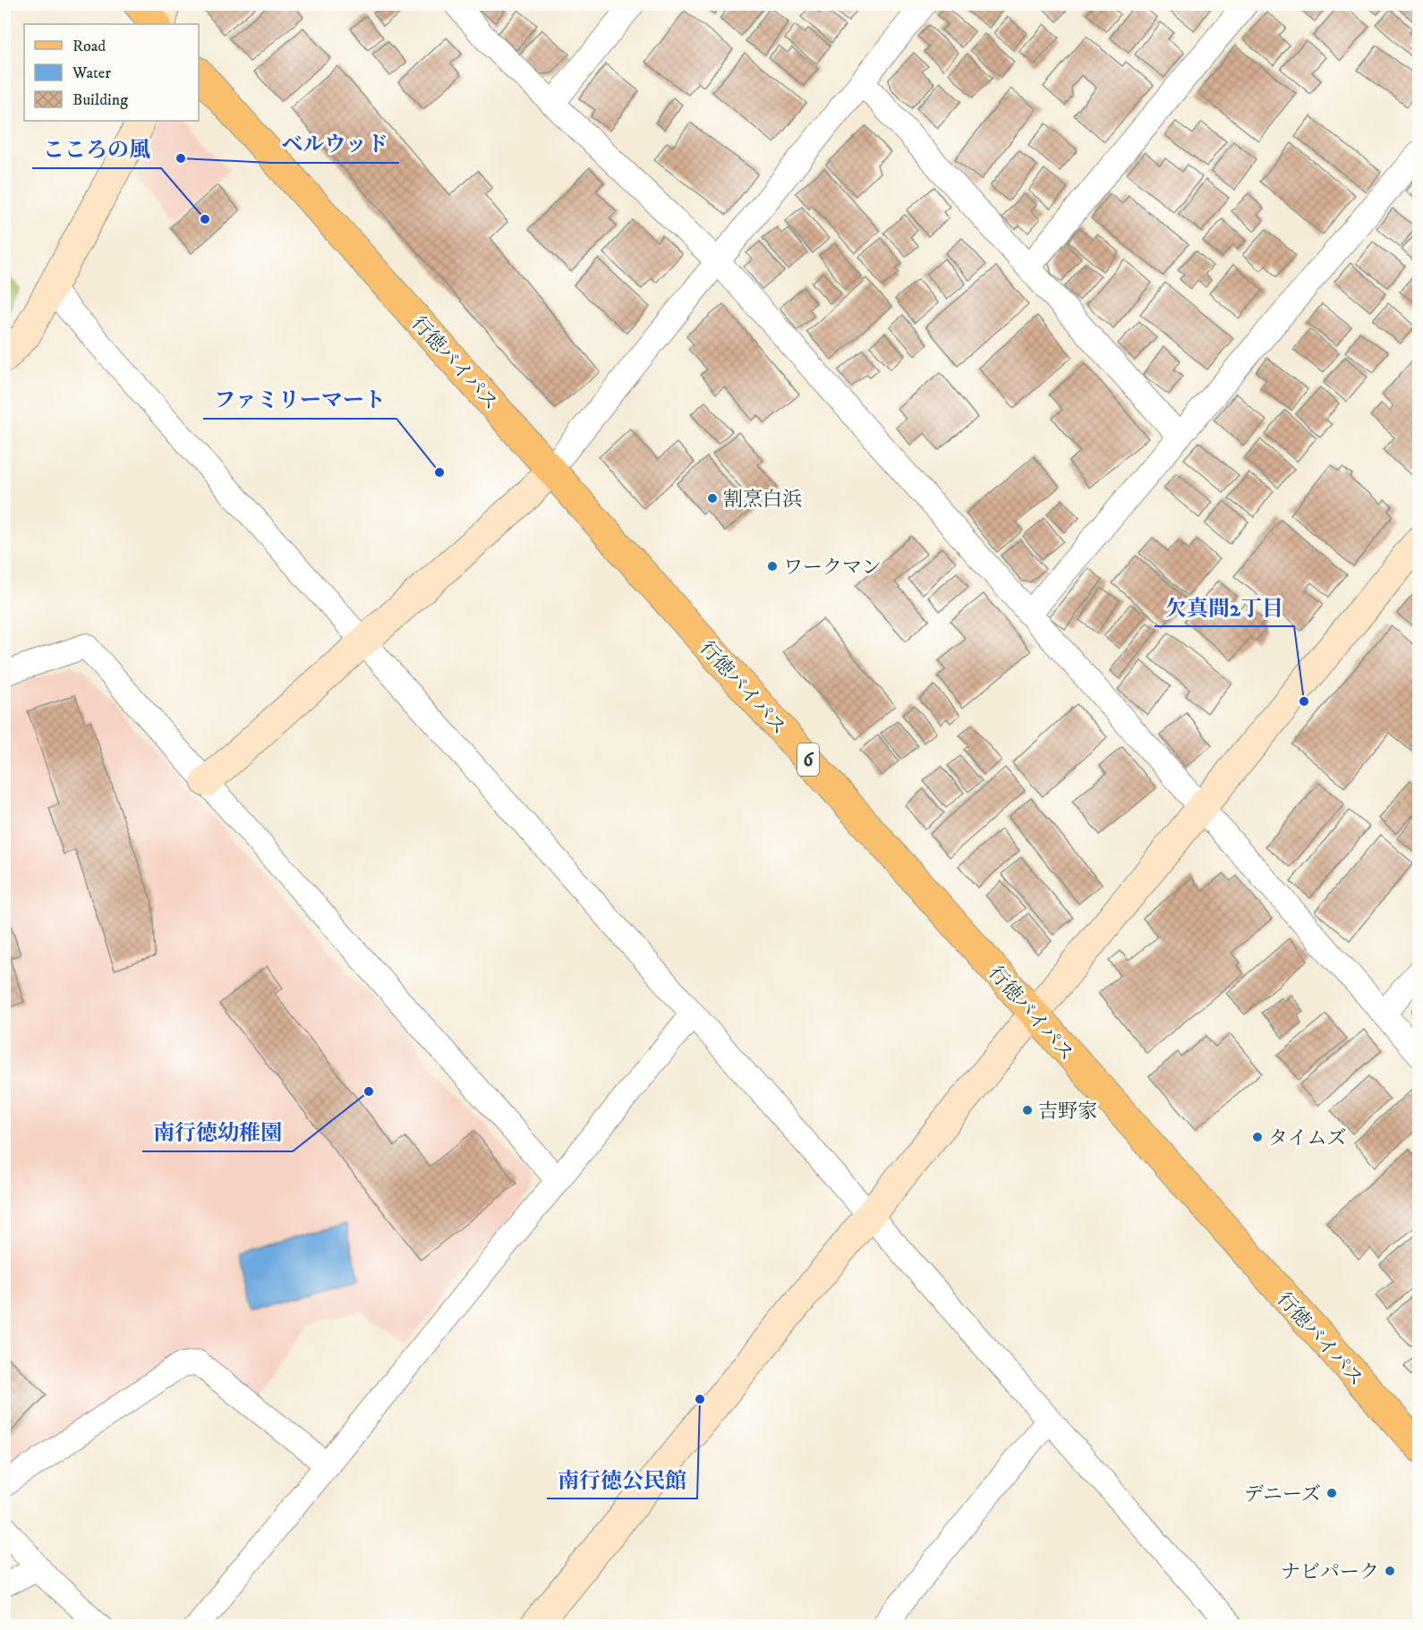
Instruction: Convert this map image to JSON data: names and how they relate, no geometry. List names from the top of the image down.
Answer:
{
  "streets": {
    "main road": ["行徳バイパス", "6"]
  },
  "places": [
    "ベルウッド",
    "こころの風",
    "ファミリーマート",
    "割烹白浜",
    "ワークマン",
    "欠真間2丁目",
    "南行徳幼稚園",
    "吉野家",
    "タイムズ",
    "南行徳公民館",
    "デニーズ",
    "ナビパーク"
  ],
  "legend": ["Road", "Water", "Building"]
}
